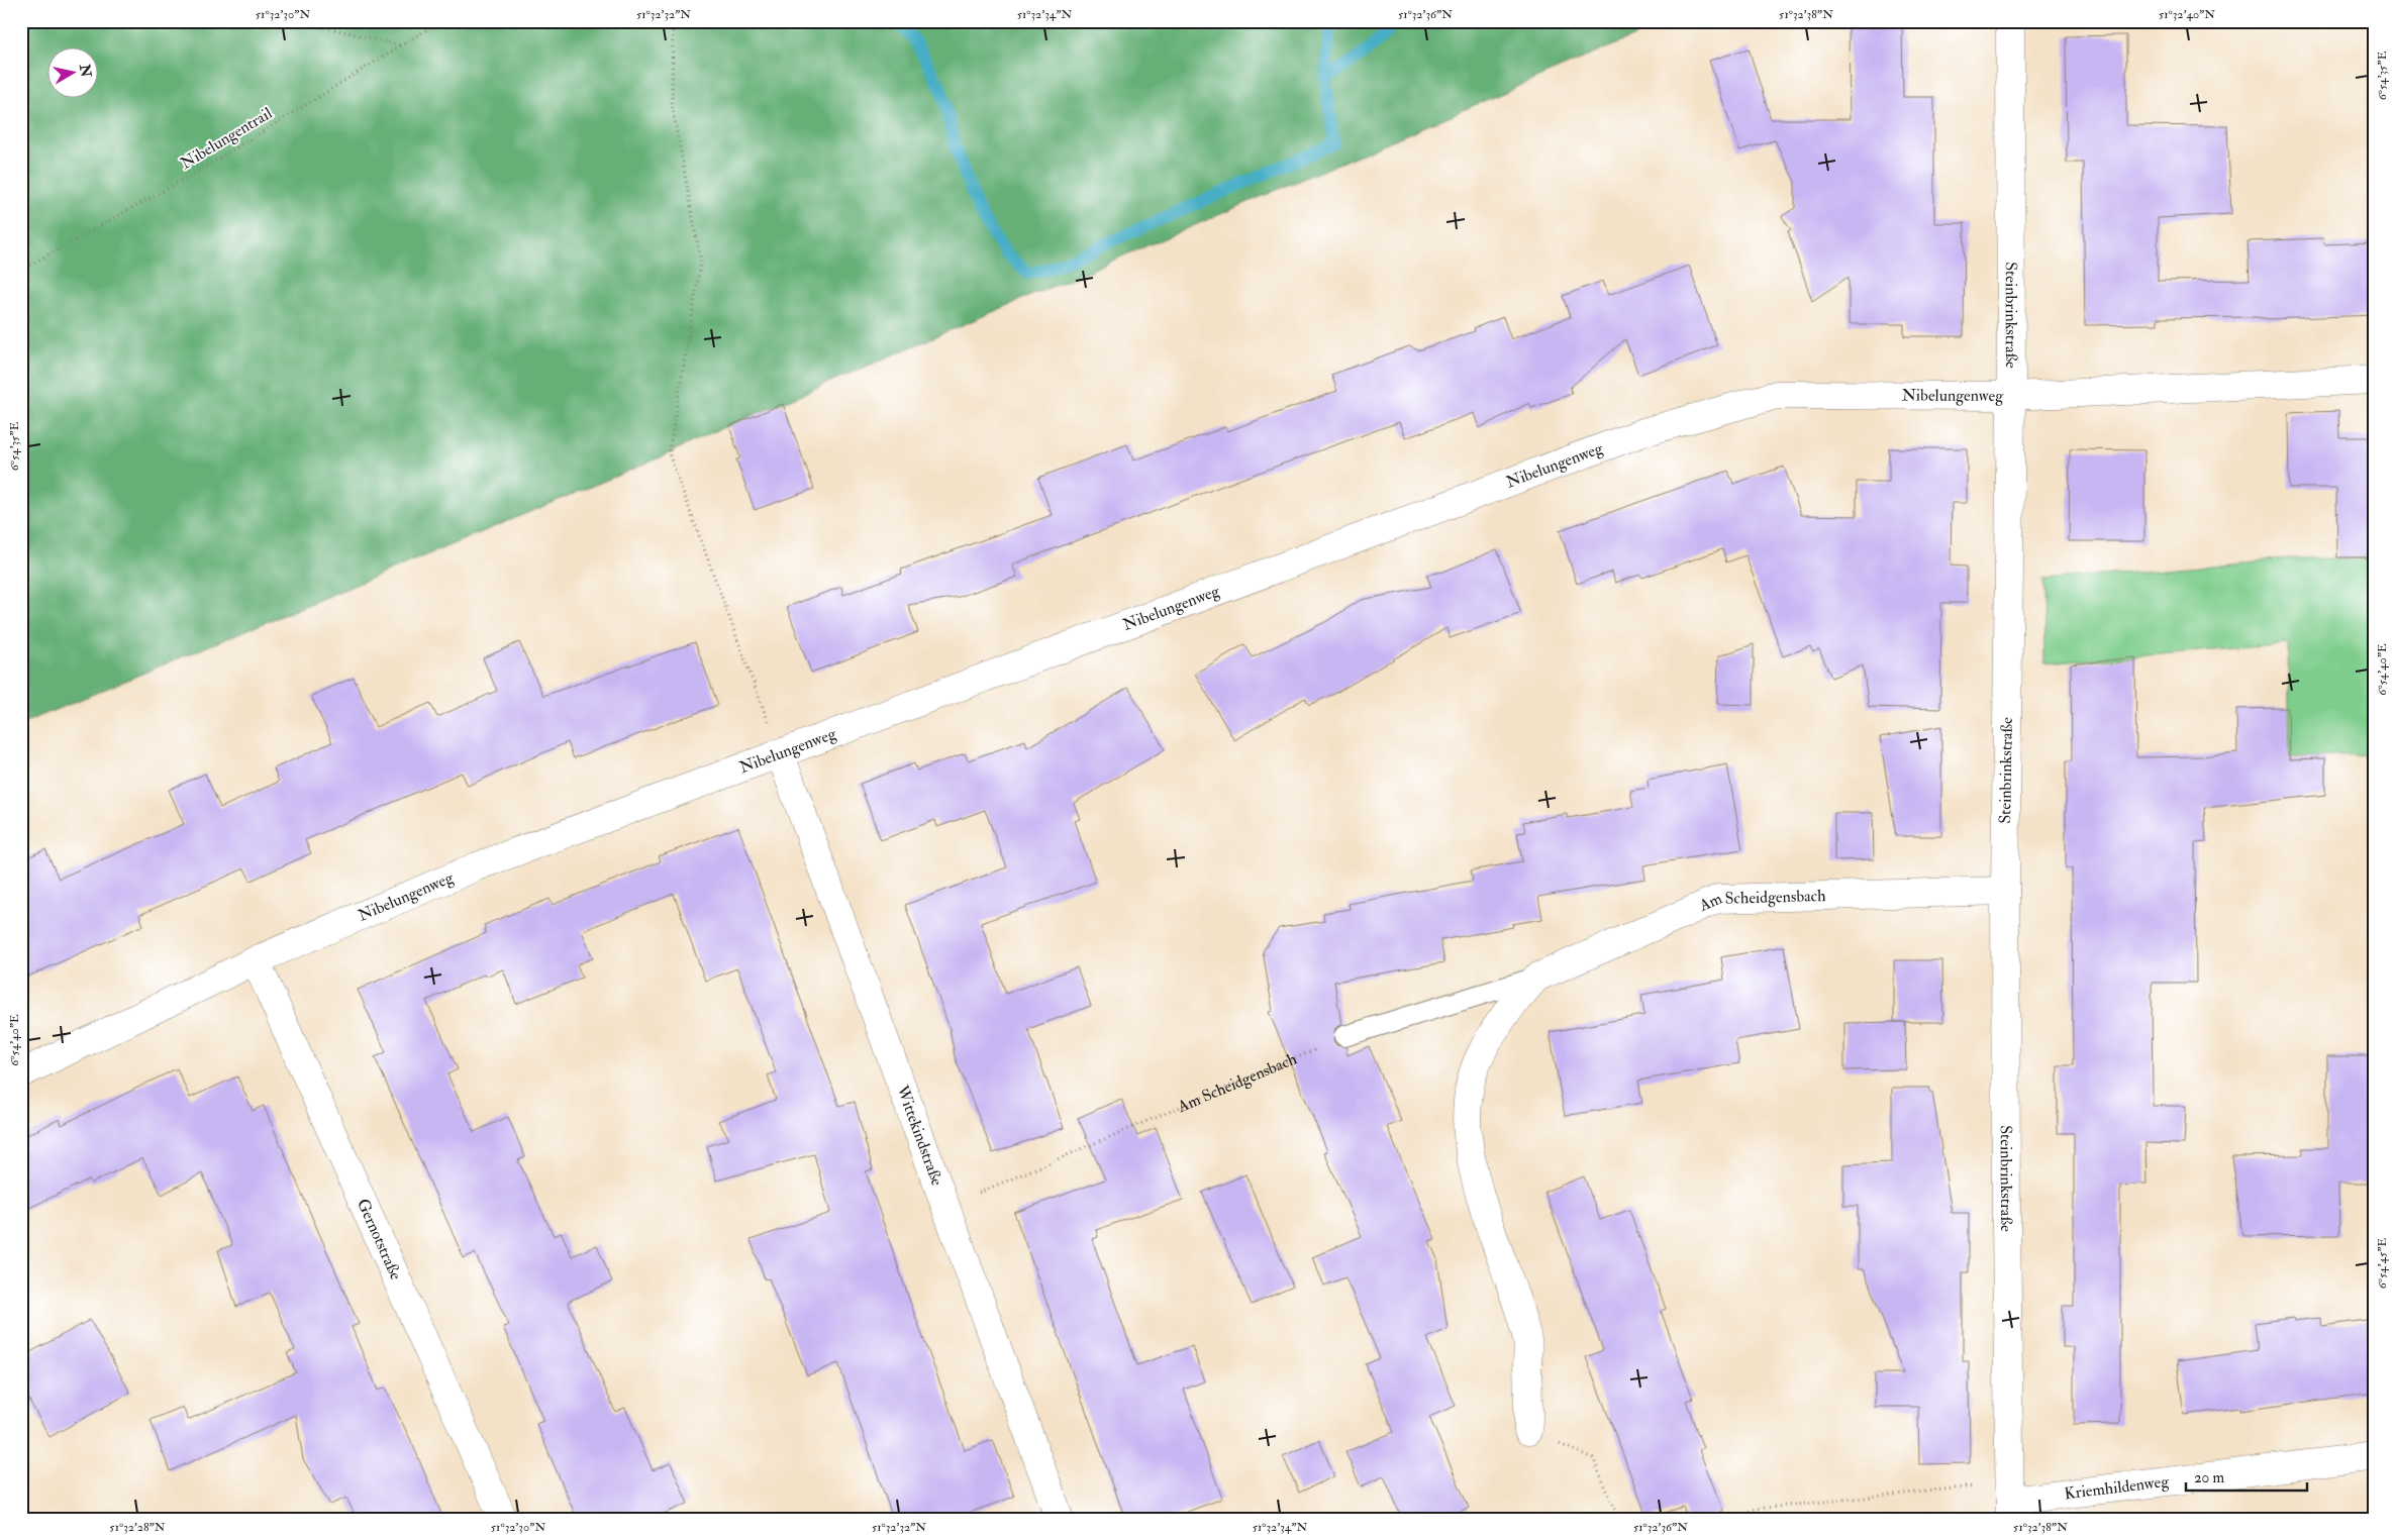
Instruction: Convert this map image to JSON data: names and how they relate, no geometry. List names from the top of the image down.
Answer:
{
  "streets": {
    "street": [
      "Steinbrinkstraße",
      "Nibelungenweg",
      "Am Scheidgensbach",
      "Wittekindstraße",
      "Gernotstraße",
      "Kriemhildenweg"
    ],
    "path": ["Nibelungentrail"]
  },
  "crossings": [
    ["Steinbrinkstraße", "Nibelungenweg"],
    ["Steinbrinkstraße", "Am Scheidgensbach"],
    ["Steinbrinkstraße", "Kriemhildenweg"],
    ["Nibelungenweg", "Wittekindstraße"],
    ["Nibelungenweg", "Gernotstraße"],
    ["Am Scheidgensbach", "Wittekindstraße"]
  ],
  "scale_bar": "20 m",
  "north": "right",
  "coordinates": [
    "51°32'30\"N",
    "51°32'32\"N",
    "51°32'34\"N",
    "51°32'36\"N",
    "51°32'38\"N",
    "51°32'40\"N",
    "6°54'35\"E",
    "6°54'40\"E",
    "6°54'45\"E",
    "51°32'28\"N"
  ]
}
